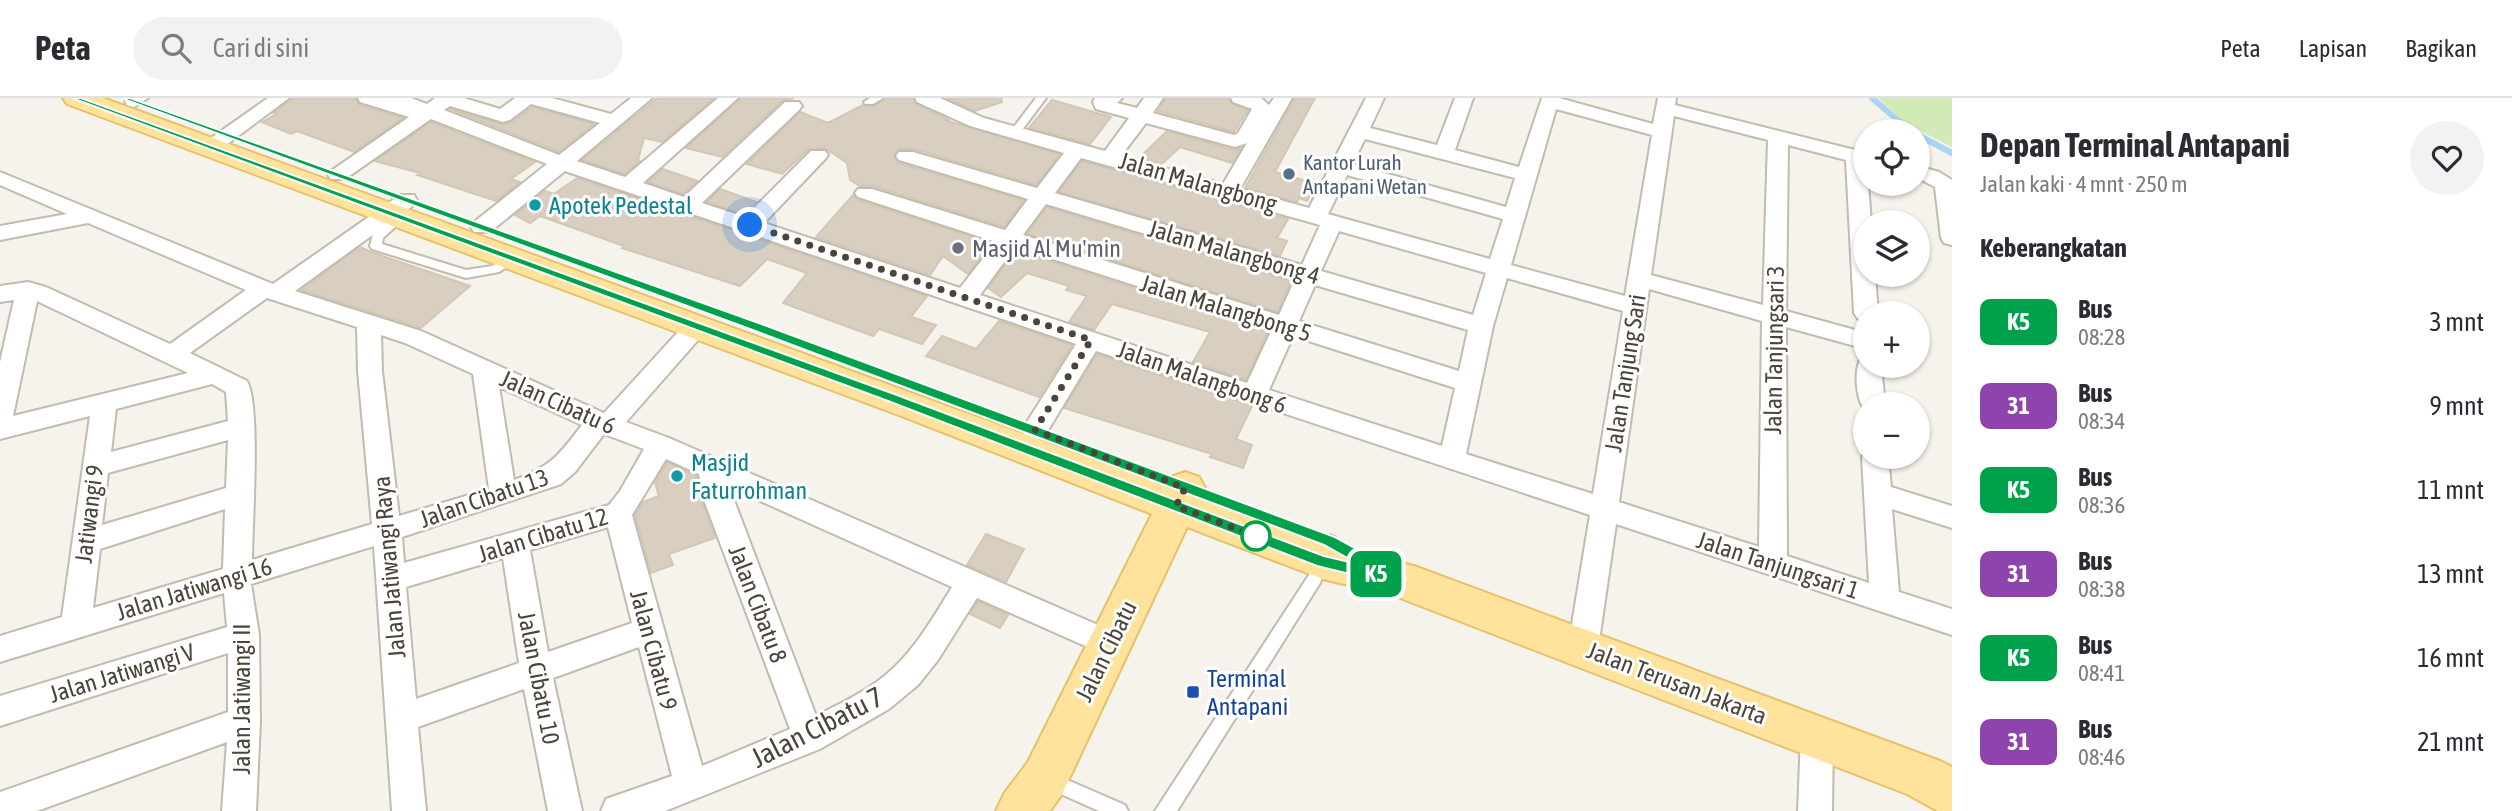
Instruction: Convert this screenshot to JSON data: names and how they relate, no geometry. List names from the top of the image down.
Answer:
{
  "streets": {
    "main road": ["Jalan Cibatu", "Jalan Terusan Jakarta"],
    "street": [
      "Jalan Malangbong",
      "Jalan Malangbong 4",
      "Jalan Malangbong 5",
      "Jalan Tanjungsari 3",
      "Jalan Tanjung Sari",
      "Jalan Malangbong 6",
      "Jalan Cibatu 6",
      "Jalan Cibatu 13",
      "Jatiwangi 9",
      "Jalan Cibatu 12",
      "Jalan Tanjungsari 1",
      "Jalan Jatiwangi Raya",
      "Jalan Jatiwangi 16",
      "Jalan Cibatu 8",
      "Jalan Cibatu 9",
      "Jalan Jatiwangi V",
      "Jalan Cibatu 10",
      "Jalan Jatiwangi II",
      "Jalan Cibatu 7"
    ]
  },
  "crossings": [
    ["Jalan Malangbong", "Jalan Tanjung Sari"],
    ["Jalan Tanjungsari 3", "Jalan Tanjungsari 1"],
    ["Jalan Tanjung Sari", "Jalan Malangbong 6"],
    ["Jalan Tanjung Sari", "Jalan Tanjungsari 1"],
    ["Jalan Tanjung Sari", "Jalan Terusan Jakarta"],
    ["Jalan Malangbong 6", "Jalan Tanjungsari 1"],
    ["Jalan Cibatu 6", "Jalan Cibatu 13"],
    ["Jalan Cibatu 6", "Jalan Cibatu 12"],
    ["Jalan Cibatu 6", "Jalan Jatiwangi Raya"],
    ["Jalan Cibatu 6", "Jalan Cibatu 8"],
    ["Jalan Cibatu 6", "Jalan Cibatu"],
    ["Jalan Cibatu 6", "Jalan Cibatu 7"],
    ["Jalan Cibatu 13", "Jalan Jatiwangi Raya"],
    ["Jalan Cibatu 13", "Jalan Jatiwangi 16"],
    ["Jalan Cibatu 13", "Jalan Terusan Jakarta"],
    ["Jatiwangi 9", "Jalan Jatiwangi 16"],
    ["Jalan Cibatu 12", "Jalan Jatiwangi Raya"],
    ["Jalan Cibatu 12", "Jalan Cibatu 9"],
    ["Jalan Cibatu 12", "Jalan Cibatu 10"],
    ["Jalan Jatiwangi Raya", "Jalan Jatiwangi 16"],
    ["Jalan Jatiwangi 16", "Jalan Jatiwangi II"],
    ["Jalan Cibatu 8", "Jalan Cibatu 7"],
    ["Jalan Cibatu 9", "Jalan Cibatu 7"],
    ["Jalan Cibatu", "Jalan Terusan Jakarta"],
    ["Jalan Jatiwangi V", "Jalan Jatiwangi II"]
  ],
  "places": {
    "other": [
      "Kantor Lurah Antapani Wetan",
      "Apotek Pedestal",
      "Masjid Al Mu'min",
      "Masjid Faturrohman"
    ],
    "transit": ["Terminal Antapani"]
  },
  "lines": ["bus line K5"],
  "page": {
    "header": "Peta",
    "search": "Cari di sini",
    "nav": ["Peta", "Lapisan", "Bagikan"],
    "on_map": "K5",
    "heading": [
      ["Depan Terminal Antapani", "Jalan kaki · 4 mnt · 250 m"],
      "Keberangkatan"
    ],
    "map_buttons": ["+", "−"],
    "list": [
      {
        "mark": "K5",
        "name": "Bus",
        "note": "08:28",
        "value": "3 mnt"
      },
      {
        "mark": "31",
        "name": "Bus",
        "note": "08:34",
        "value": "9 mnt"
      },
      {
        "mark": "K5",
        "name": "Bus",
        "note": "08:36",
        "value": "11 mnt"
      },
      {
        "mark": "31",
        "name": "Bus",
        "note": "08:38",
        "value": "13 mnt"
      },
      {
        "mark": "K5",
        "name": "Bus",
        "note": "08:41",
        "value": "16 mnt"
      },
      {
        "mark": "31",
        "name": "Bus",
        "note": "08:46",
        "value": "21 mnt"
      }
    ]
  }
}
